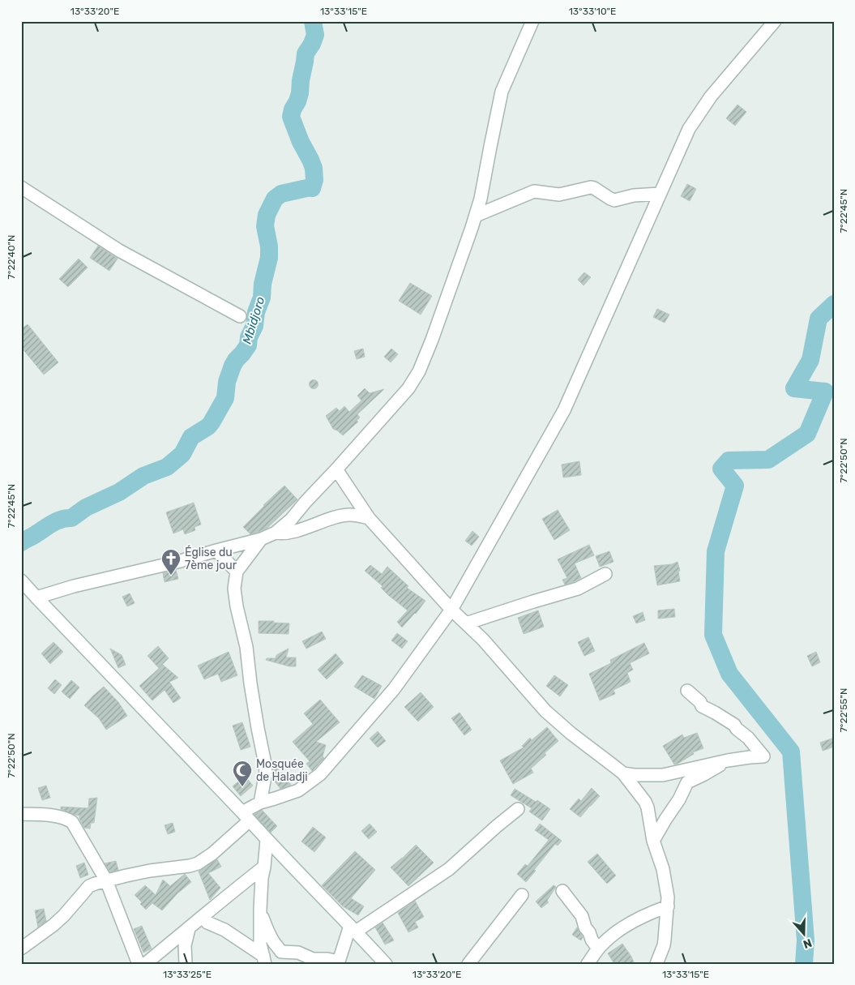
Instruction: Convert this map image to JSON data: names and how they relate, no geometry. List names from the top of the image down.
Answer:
{
  "water": ["Mbidjoro"],
  "places": {
    "church": ["Église du 7ème jour"],
    "mosque": ["Mosquée de Haladji"]
  },
  "north": "bottom",
  "coordinates": [
    "13°33'20\"E",
    "13°33'15\"E",
    "13°33'10\"E",
    "7°22'45\"N",
    "7°22'40\"N",
    "7°22'50\"N",
    "7°22'55\"N",
    "13°33'25\"E"
  ]
}
